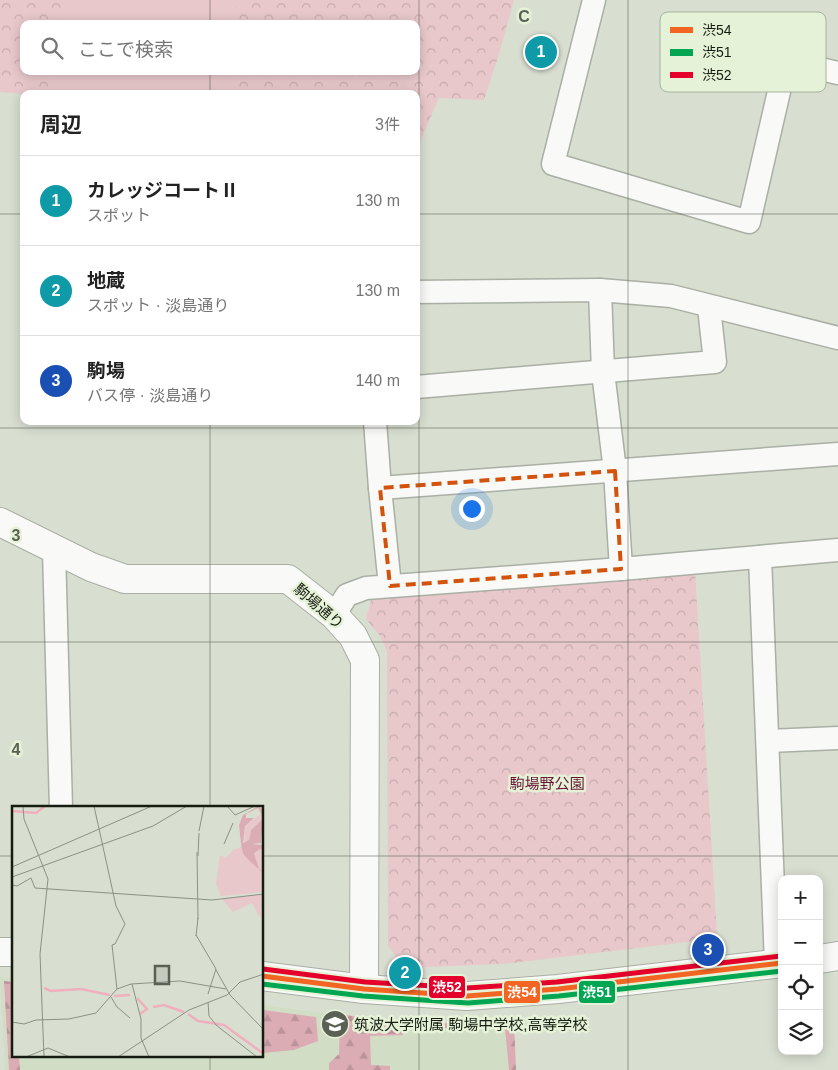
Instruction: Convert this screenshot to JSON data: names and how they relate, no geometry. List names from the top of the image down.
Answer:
{
  "streets": {
    "street": ["駒場通り"]
  },
  "parks": ["駒場野公園"],
  "places": {
    "school or university": ["筑波大学附属 駒場中学校,高等学校"]
  },
  "lines": ["transit line 渋52", "transit line 渋54", "transit line 渋51"],
  "legend": ["渋54", "渋51", "渋52"],
  "page": {
    "search": "ここで検索",
    "pins": ["1", "3", "2"],
    "heading": ["周辺", "3件"],
    "list": [
      {
        "mark": "1",
        "name": "カレッジコートⅡ",
        "note": "スポット",
        "value": "130 m"
      },
      {
        "mark": "2",
        "name": "地蔵",
        "note": "スポット · 淡島通り",
        "value": "130 m"
      },
      {
        "mark": "3",
        "name": "駒場",
        "note": "バス停 · 淡島通り",
        "value": "140 m"
      }
    ],
    "map_buttons": ["+", "−"]
  },
  "grid": {
    "columns": ["C"],
    "rows": ["3", "4"]
  }
}
